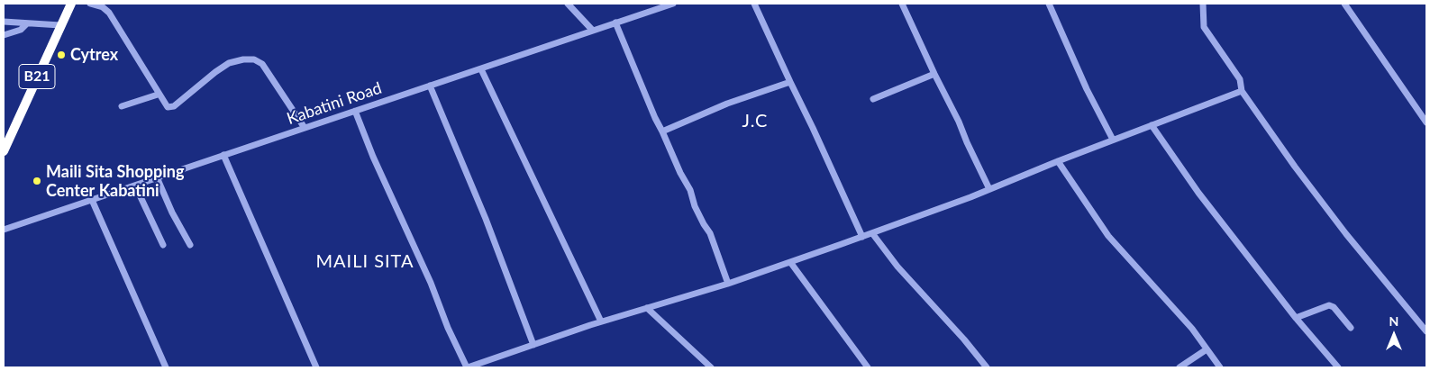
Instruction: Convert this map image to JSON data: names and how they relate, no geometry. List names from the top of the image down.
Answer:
{
  "streets": {
    "highway": ["B21"],
    "street": ["Kabatini Road"]
  },
  "districts": ["J.C", "MAILI SITA"],
  "places": ["Cytrex", "Maili Sita Shopping Center Kabatini"],
  "north": "top"
}
